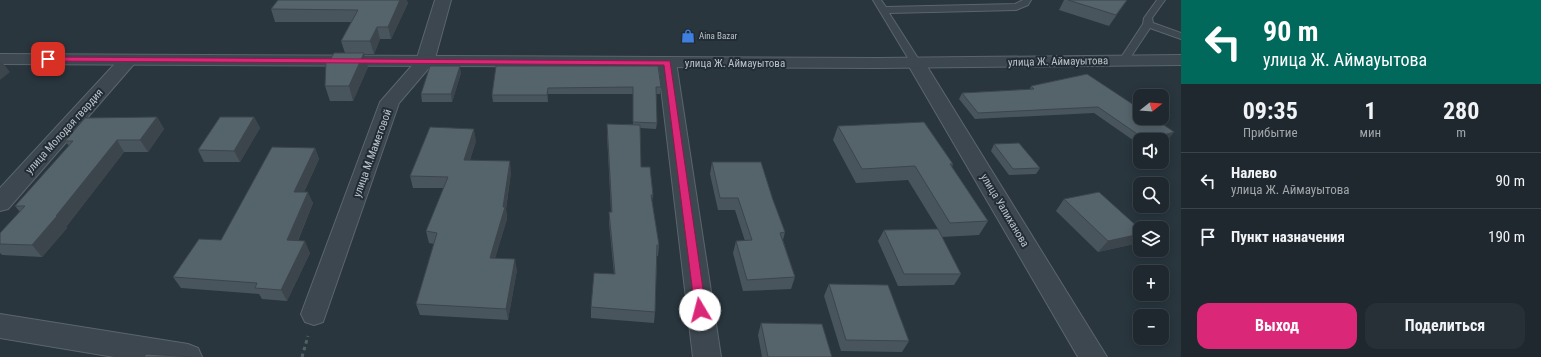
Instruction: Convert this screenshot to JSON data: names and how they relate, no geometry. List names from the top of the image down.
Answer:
{
  "streets": {
    "street": [
      "улица Ж. Аймауытова",
      "улица Молодая гвардия",
      "улица М.Маметовой",
      "улица Уалиханова"
    ]
  },
  "crossings": [
    ["улица Ж. Аймауытова", "улица Молодая гвардия"],
    ["улица Ж. Аймауытова", "улица М.Маметовой"],
    ["улица Ж. Аймауытова", "улица Уалиханова"]
  ],
  "places": {
    "shop": ["Aina Bazar"]
  },
  "north": "right",
  "page": {
    "turn": ["90 m", "улица Ж. Аймауытова"],
    "eta": [
      "09:35",
      "Прибытие",
      "1",
      "мин",
      "280",
      "m"
    ],
    "map_buttons": ["+", "−"],
    "list": [
      {
        "name": "Налево",
        "note": "улица Ж. Аймауытова",
        "value": "90 m"
      },
      {
        "name": "Пункт назначения",
        "value": "190 m"
      }
    ],
    "buttons": ["Выход", "Поделиться"]
  }
}
